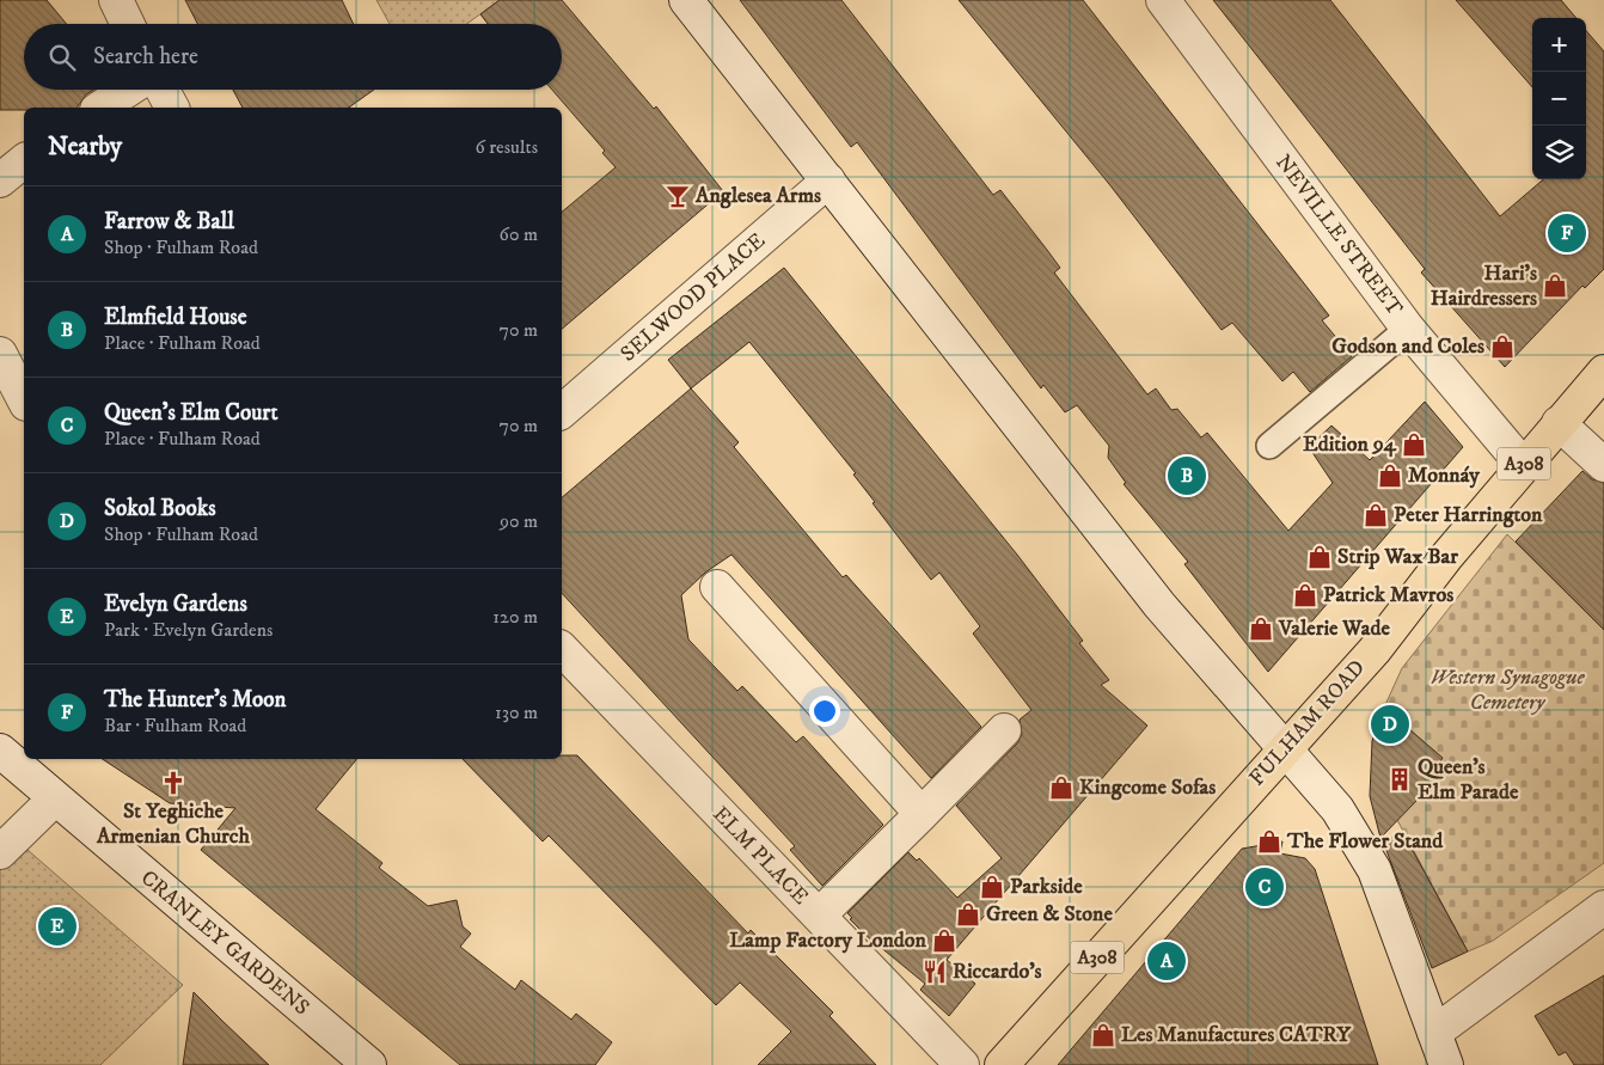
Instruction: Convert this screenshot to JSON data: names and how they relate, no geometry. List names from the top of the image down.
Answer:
{
  "streets": {
    "main road": ["A308", "FULHAM ROAD"],
    "street": [
      "NEVILLE STREET",
      "SELWOOD PLACE",
      "ELM PLACE",
      "CRANLEY GARDENS"
    ]
  },
  "crossings": [
    ["NEVILLE STREET", "FULHAM ROAD"]
  ],
  "parks": ["Western Synagogue Cemetery"],
  "places": {
    "bar": ["Anglesea Arms"],
    "shop": [
      "Hari's Hairdressers",
      "Godson and Coles",
      "Edition 94",
      "Monnáy",
      "Peter Harrington",
      "Strip Wax Bar",
      "Patrick Mavros",
      "Valerie Wade",
      "Kingcome Sofas",
      "The Flower Stand",
      "Parkside",
      "Green & Stone",
      "Lamp Factory London",
      "Les Manufactures CATRY"
    ],
    "building": ["Queen's Elm Parade"],
    "church": ["St Yeghiche Armenian Church"],
    "restaurant": ["Riccardo's"]
  },
  "page": {
    "map_buttons": ["+", "−"],
    "search": "Search here",
    "heading": ["Nearby", "6 results"],
    "list": [
      {
        "mark": "A",
        "name": "Farrow & Ball",
        "note": "Shop · Fulham Road",
        "value": "60 m"
      },
      {
        "mark": "B",
        "name": "Elmfield House",
        "note": "Place · Fulham Road",
        "value": "70 m"
      },
      {
        "mark": "C",
        "name": "Queen's Elm Court",
        "note": "Place · Fulham Road",
        "value": "70 m"
      },
      {
        "mark": "D",
        "name": "Sokol Books",
        "note": "Shop · Fulham Road",
        "value": "90 m"
      },
      {
        "mark": "E",
        "name": "Evelyn Gardens",
        "note": "Park · Evelyn Gardens",
        "value": "120 m"
      },
      {
        "mark": "F",
        "name": "The Hunter's Moon",
        "note": "Bar · Fulham Road",
        "value": "130 m"
      }
    ],
    "pins": [
      "F",
      "B",
      "D",
      "C",
      "E",
      "A"
    ]
  }
}
